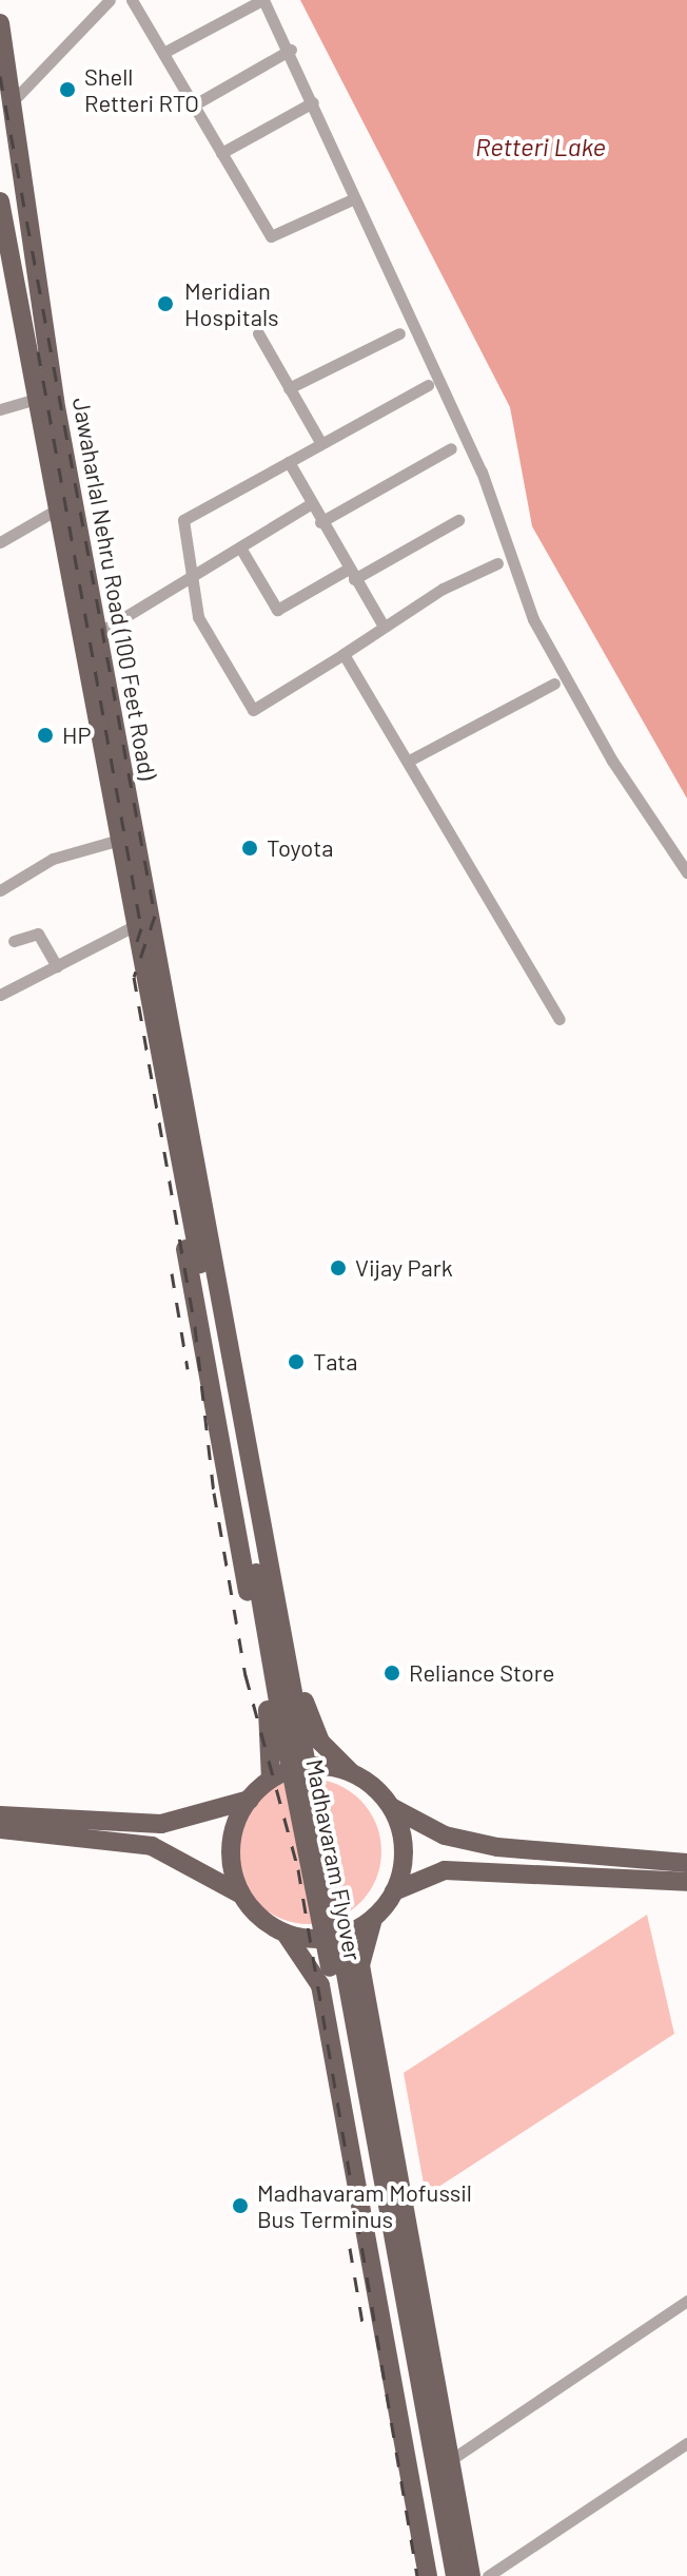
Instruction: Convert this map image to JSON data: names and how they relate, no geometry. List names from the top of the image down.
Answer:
{
  "streets": {
    "main road": ["Jawaharlal Nehru Road (100 Feet Road)", "Madhavaram Flyover"]
  },
  "crossings": [
    ["Jawaharlal Nehru Road (100 Feet Road)", "Madhavaram Flyover"]
  ],
  "water": ["Retteri Lake"],
  "places": [
    "Shell Retteri RTO",
    "Meridian Hospitals",
    "HP",
    "Toyota",
    "Vijay Park",
    "Tata",
    "Reliance Store",
    "Madhavaram Mofussil Bus Terminus"
  ]
}
